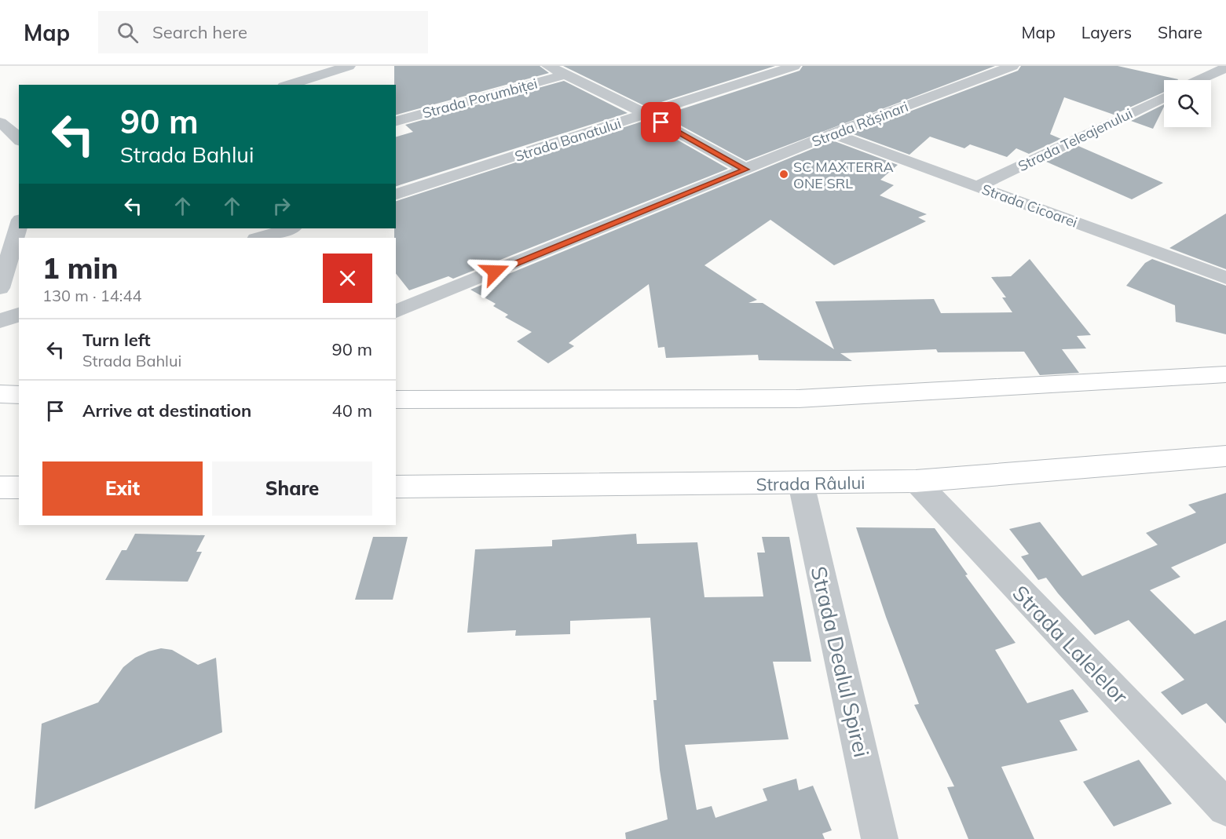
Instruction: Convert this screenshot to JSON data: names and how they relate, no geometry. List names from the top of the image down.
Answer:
{
  "streets": {
    "main road": ["Strada Râului"],
    "street": [
      "Strada Porumbiței",
      "Strada Rășinari",
      "Strada Banatului",
      "Strada Teleajenului",
      "Strada Cicoarei",
      "Strada Lalelelor",
      "Strada Dealul Spirei"
    ]
  },
  "crossings": [
    ["Strada Rășinari", "Strada Cicoarei"],
    ["Strada Teleajenului", "Strada Cicoarei"],
    ["Strada Râului", "Strada Lalelelor"],
    ["Strada Râului", "Strada Dealul Spirei"]
  ],
  "places": ["SC MAXTERRA ONE SRL"],
  "page": {
    "header": "Map",
    "search": "Search here",
    "nav": ["Map", "Layers", "Share"],
    "turn": ["90 m", "Strada Bahlui"],
    "heading": ["1 min", "130 m · 14:44"],
    "list": [
      {
        "name": "Turn left",
        "note": "Strada Bahlui",
        "value": "90 m"
      },
      {
        "name": "Arrive at destination",
        "value": "40 m"
      }
    ],
    "buttons": ["Exit", "Share"]
  }
}
